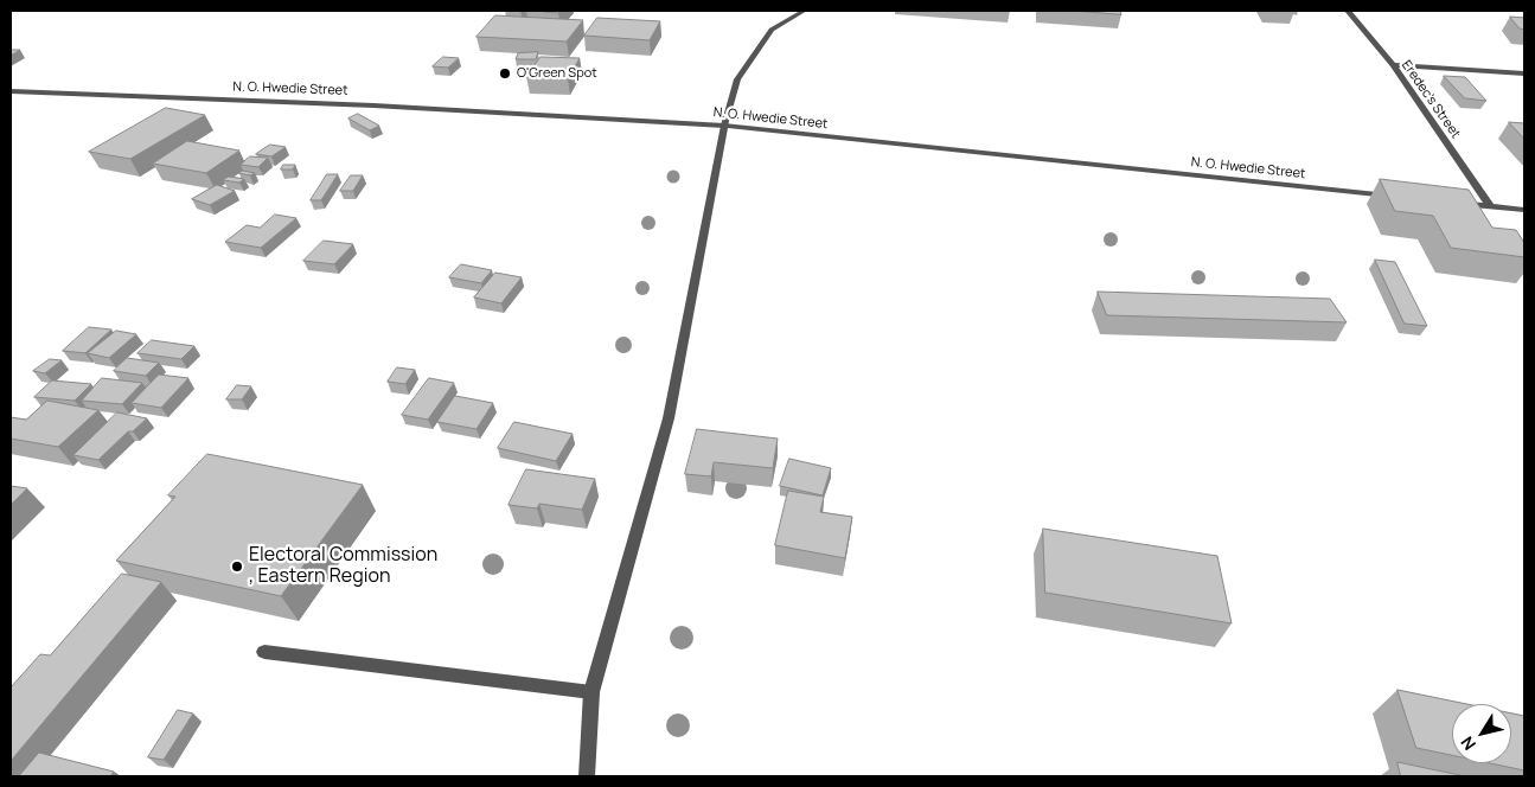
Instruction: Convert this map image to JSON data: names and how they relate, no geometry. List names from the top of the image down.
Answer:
{
  "streets": {
    "street": ["N. O. Hwedie Street", "Eredec's Street"]
  },
  "places": ["O'Green Spot", "Electoral Commission , Eastern Region"],
  "north": "bottom left"
}
